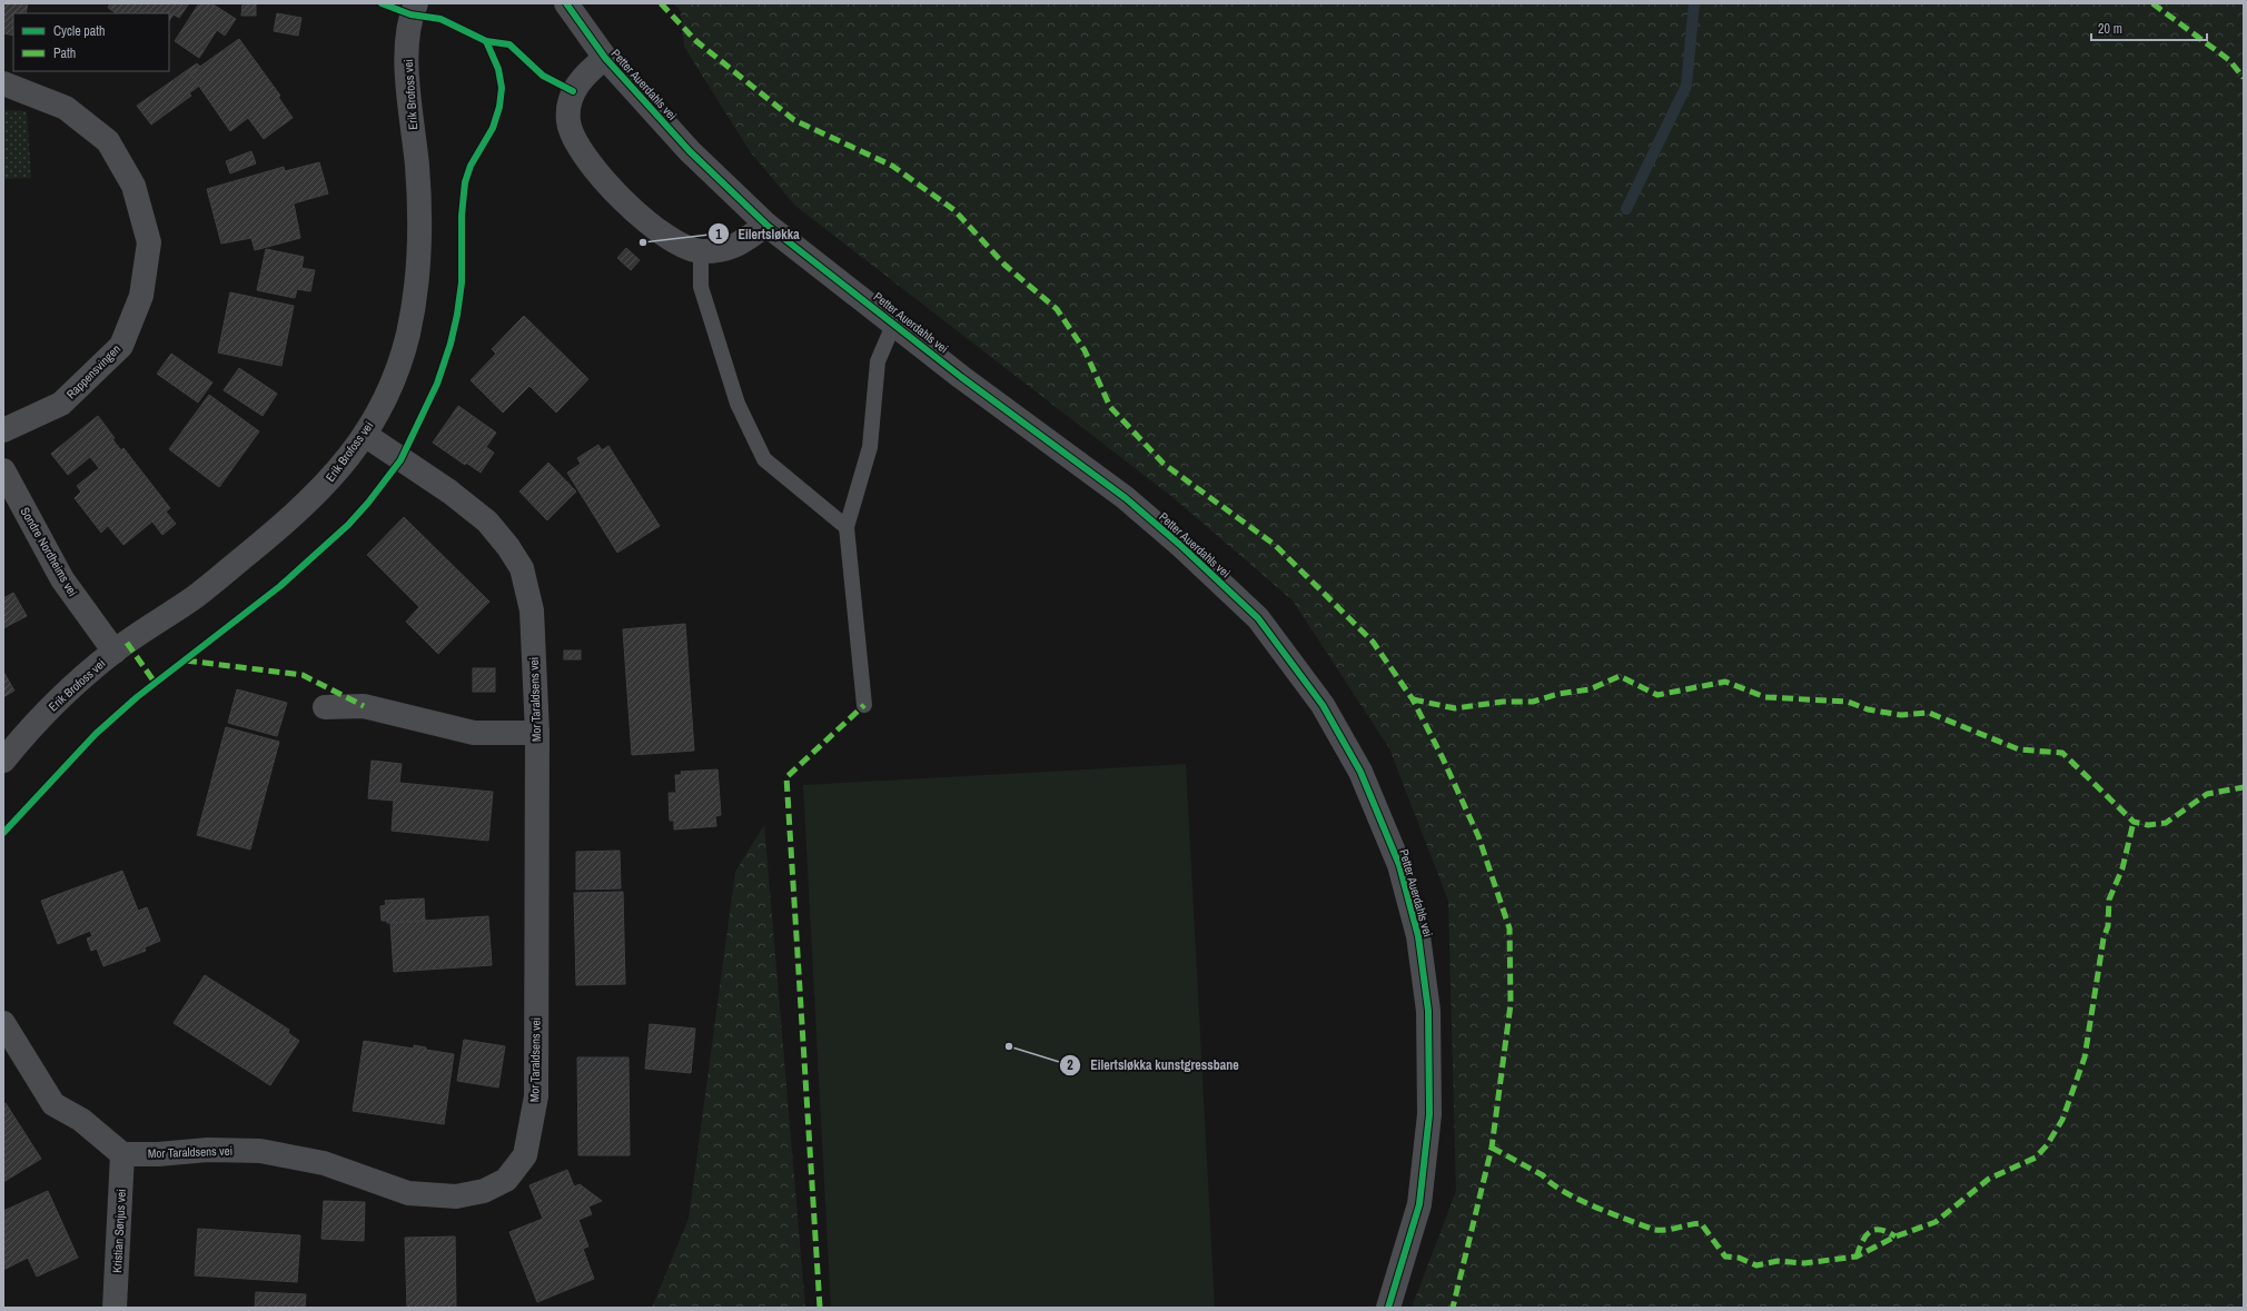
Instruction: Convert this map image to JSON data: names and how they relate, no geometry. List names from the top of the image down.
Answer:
{
  "streets": {
    "street": [
      "Petter Auerdahls vei",
      "Erik Brofoss vei",
      "Rappensvingen",
      "Sondre Nordheims vei",
      "Mor Taraldsens vei",
      "Kristian Sønjus vei"
    ]
  },
  "crossings": [
    ["Erik Brofoss vei", "Sondre Nordheims vei"],
    ["Erik Brofoss vei", "Mor Taraldsens vei"],
    ["Mor Taraldsens vei", "Kristian Sønjus vei"]
  ],
  "places": ["Eilertsløkka", "Eilertsløkka kunstgressbane"],
  "legend": ["Cycle path", "Path"],
  "scale_bar": "20 m"
}
